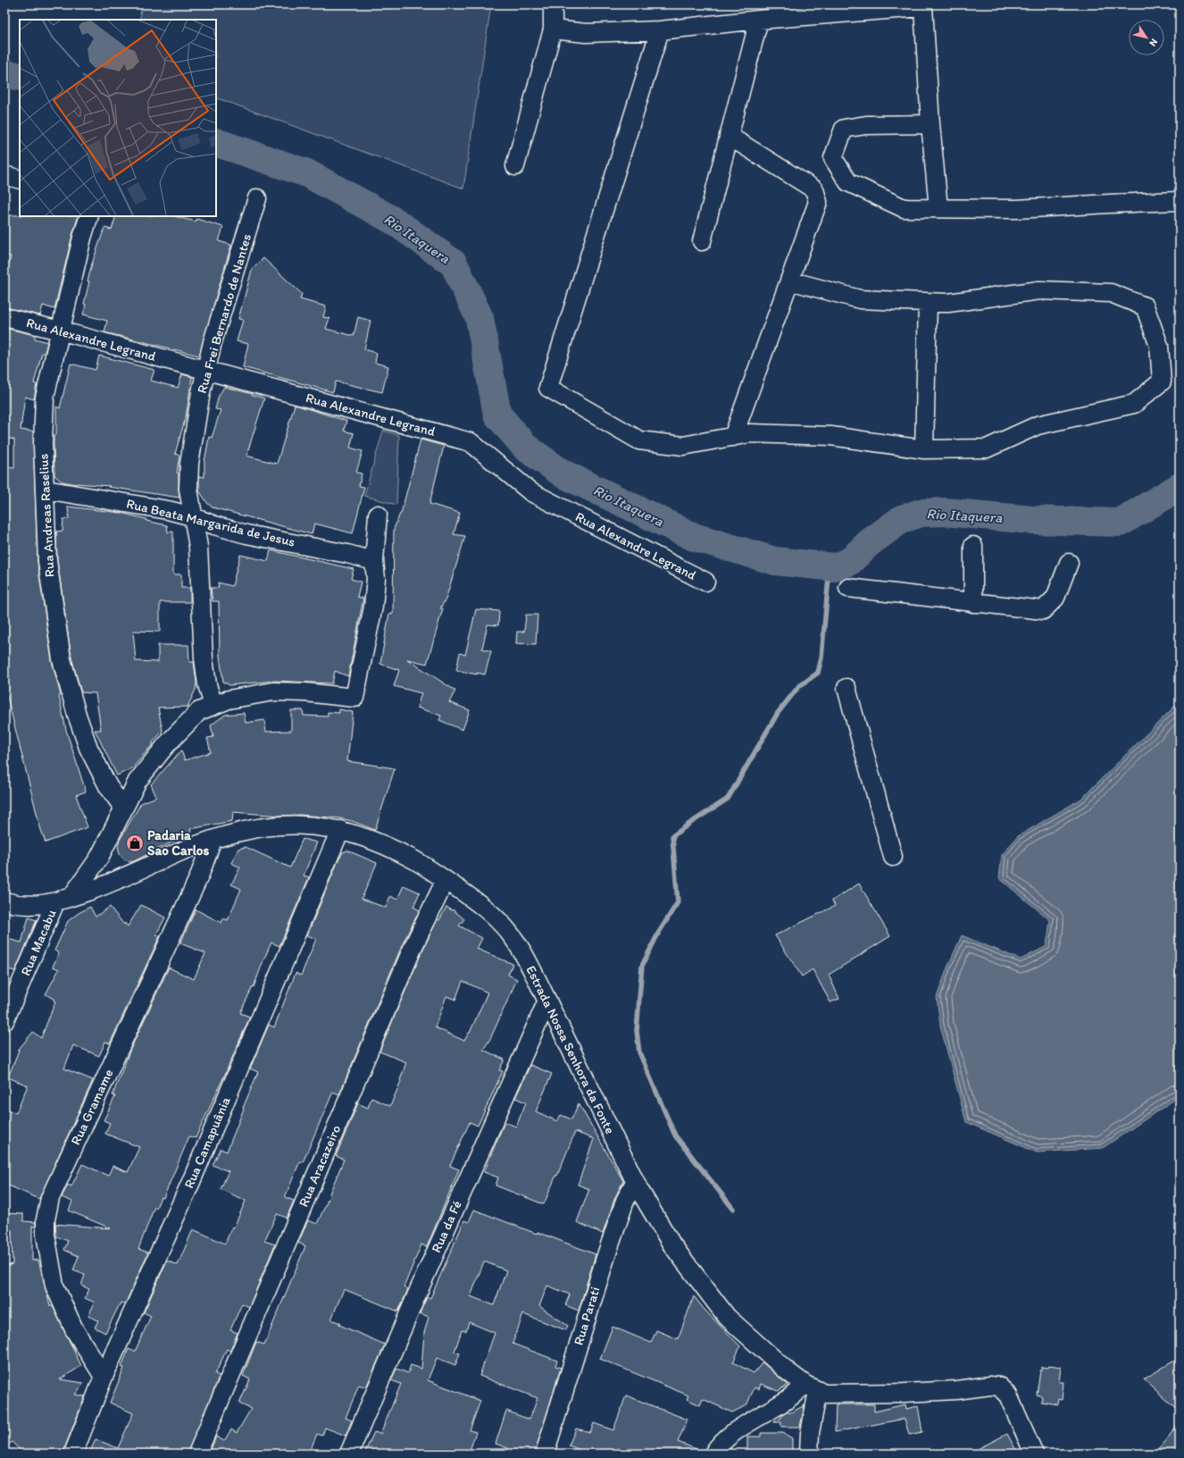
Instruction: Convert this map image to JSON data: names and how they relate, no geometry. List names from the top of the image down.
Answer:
{
  "streets": {
    "street": [
      "Rua Frei Bernardo de Nantes",
      "Rua Alexandre Legrand",
      "Rua Andreas Raselius",
      "Rua Beata Margarida de Jesus",
      "Rua Macabu",
      "Estrada Nossa Senhora da Fonte",
      "Rua Gramame",
      "Rua Camapuânia",
      "Rua Aracazeiro",
      "Rua da Fé",
      "Rua Parati"
    ]
  },
  "crossings": [
    ["Rua Frei Bernardo de Nantes", "Rua Alexandre Legrand"],
    ["Rua Frei Bernardo de Nantes", "Rua Beata Margarida de Jesus"],
    ["Rua Frei Bernardo de Nantes", "Rua Macabu"],
    ["Rua Alexandre Legrand", "Rua Andreas Raselius"],
    ["Rua Andreas Raselius", "Rua Beata Margarida de Jesus"],
    ["Rua Andreas Raselius", "Rua Macabu"],
    ["Rua Beata Margarida de Jesus", "Rua Macabu"],
    ["Rua Macabu", "Estrada Nossa Senhora da Fonte"],
    ["Estrada Nossa Senhora da Fonte", "Rua Gramame"],
    ["Estrada Nossa Senhora da Fonte", "Rua Camapuânia"],
    ["Estrada Nossa Senhora da Fonte", "Rua Aracazeiro"],
    ["Estrada Nossa Senhora da Fonte", "Rua da Fé"],
    ["Estrada Nossa Senhora da Fonte", "Rua Parati"],
    ["Rua Gramame", "Rua Camapuânia"]
  ],
  "water": ["Rio Itaquera"],
  "places": {
    "shop": ["Padaria Sao Carlos"]
  },
  "north": "bottom right"
}
